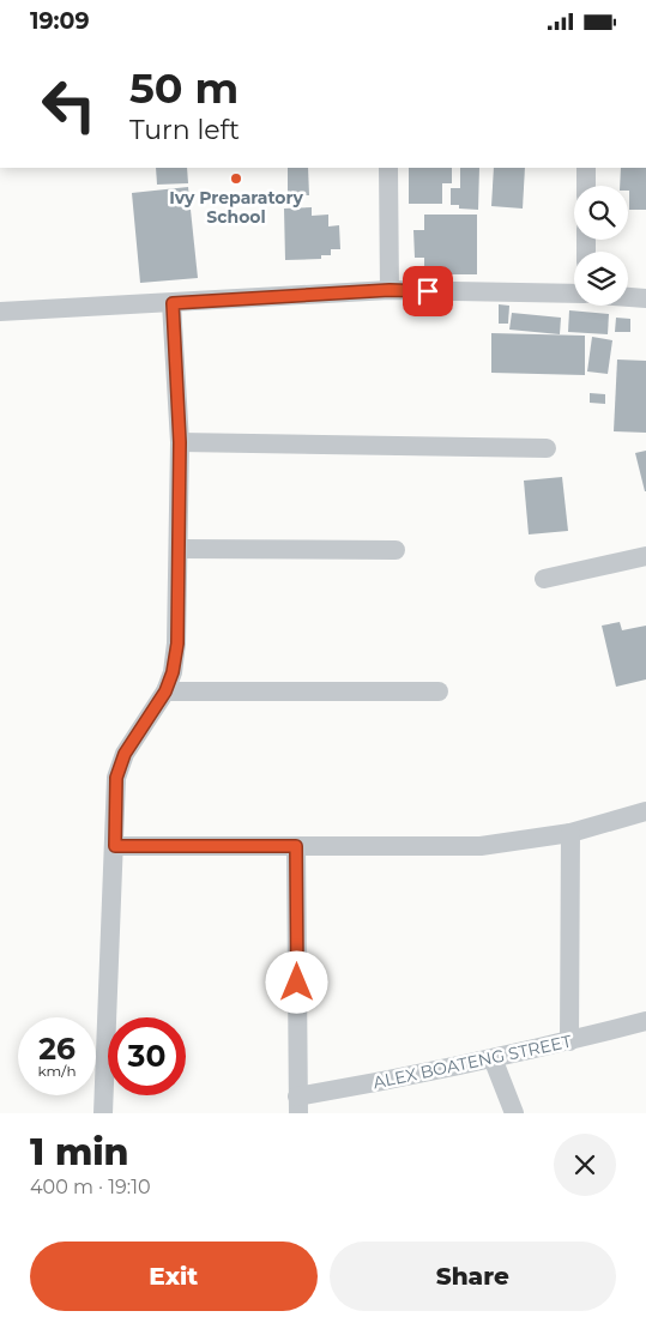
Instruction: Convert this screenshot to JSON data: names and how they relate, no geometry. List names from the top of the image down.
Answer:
{
  "streets": {
    "street": ["ALEX BOATENG STREET"]
  },
  "places": ["Ivy Preparatory School"],
  "page": {
    "status": "19:09",
    "turn": ["50 m", "Turn left"],
    "speed": "26 km/h",
    "limit": "30",
    "heading": ["1 min", "400 m · 19:10"],
    "buttons": ["Exit", "Share"]
  }
}
